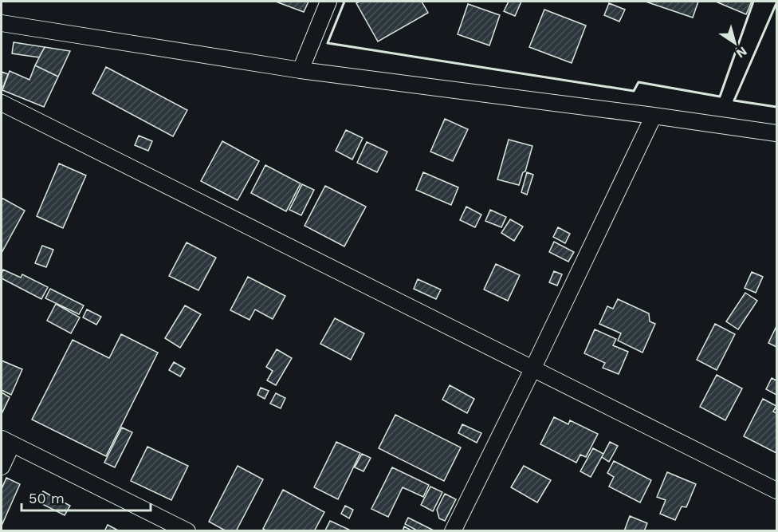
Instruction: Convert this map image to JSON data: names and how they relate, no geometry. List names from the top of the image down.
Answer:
{
  "scale_bar": "50 m",
  "north": "bottom right"
}
